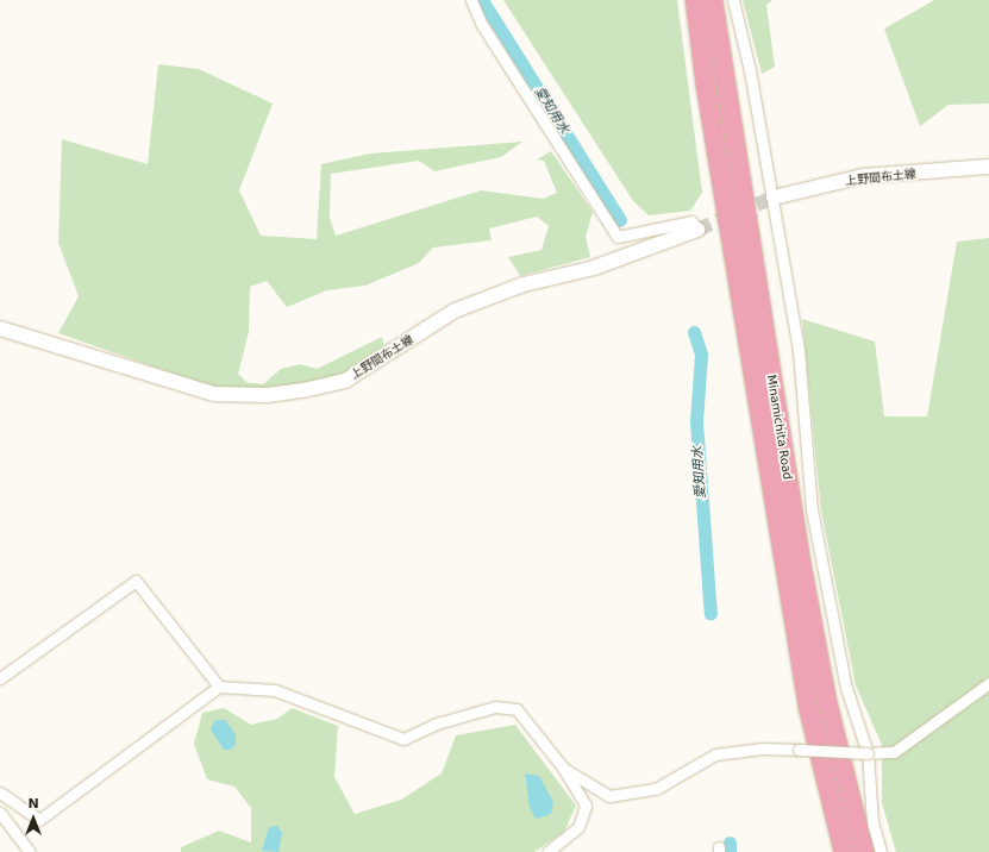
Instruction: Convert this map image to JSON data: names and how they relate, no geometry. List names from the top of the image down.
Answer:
{
  "streets": {
    "highway": ["Minamichita Road"],
    "main road": ["上野間布土線"]
  },
  "water": ["愛知用水"],
  "north": "top"
}
